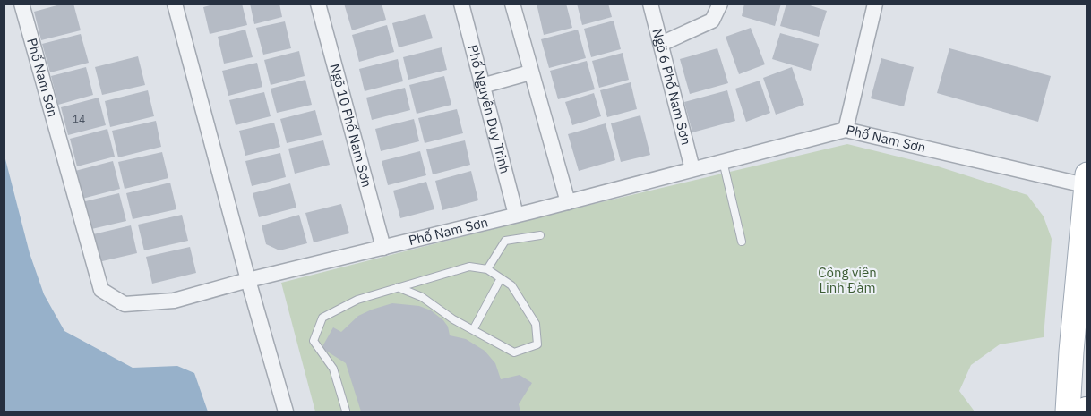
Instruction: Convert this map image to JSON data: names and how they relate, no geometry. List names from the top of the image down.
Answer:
{
  "streets": {
    "street": [
      "Phố Nam Sơn",
      "Ngõ 6 Phố Nam Sơn",
      "Phố Nguyễn Duy Trinh",
      "Ngõ 10 Phố Nam Sơn"
    ]
  },
  "crossings": [
    ["Phố Nam Sơn", "Ngõ 6 Phố Nam Sơn"],
    ["Phố Nam Sơn", "Phố Nguyễn Duy Trinh"],
    ["Phố Nam Sơn", "Ngõ 10 Phố Nam Sơn"]
  ],
  "parks": ["Công viên Linh Đàm"],
  "house_numbers": ["14"]
}
